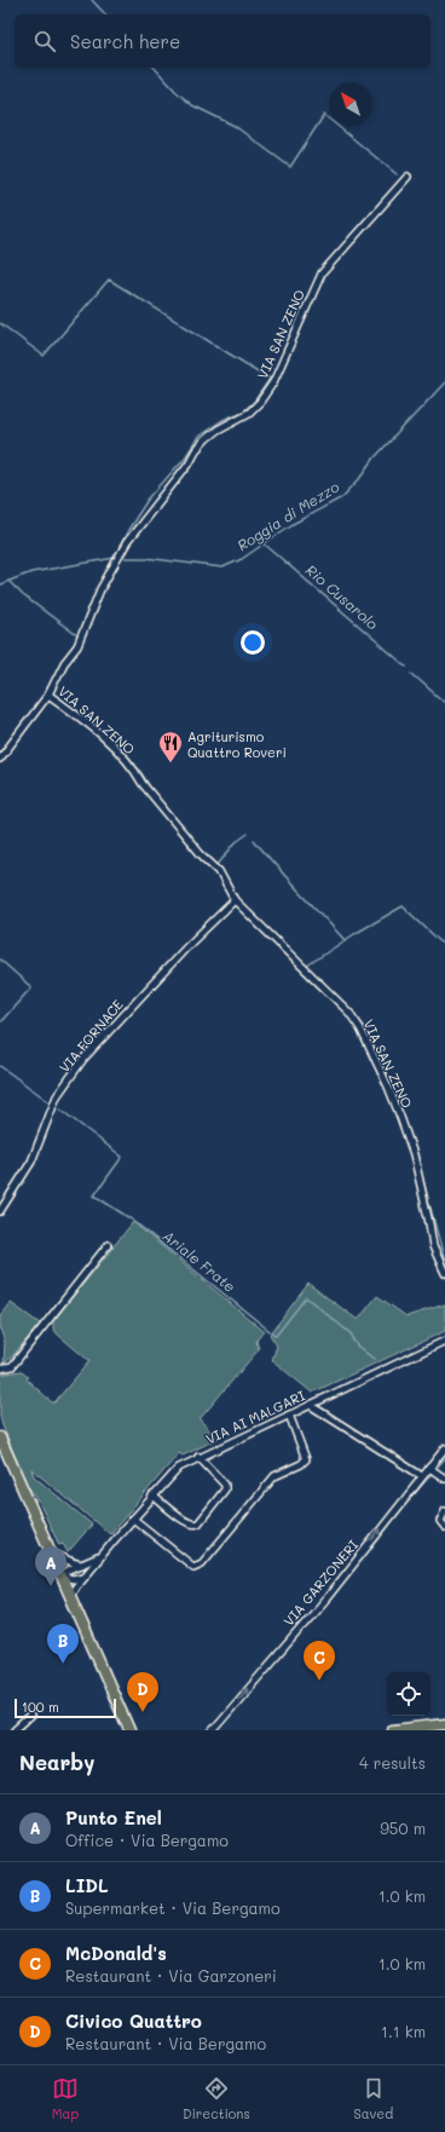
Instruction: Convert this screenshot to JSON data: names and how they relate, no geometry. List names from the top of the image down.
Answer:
{
  "streets": {
    "street": [
      "VIA SAN ZENO",
      "VIA FORNACE",
      "VIA AI MALGARI",
      "VIA GARZONERI"
    ]
  },
  "crossings": [
    ["VIA SAN ZENO", "VIA FORNACE"]
  ],
  "one_way": ["VIA GARZONERI"],
  "water": ["Roggia di Mezzo", "Rio Cusarolo", "Ariale Frate"],
  "places": {
    "restaurant": ["Agriturismo Quattro Roveri"]
  },
  "scale_bar": "100 m",
  "north": "top left",
  "page": {
    "search": "Search here",
    "pins": [
      "A",
      "B",
      "C",
      "D"
    ],
    "scale": "100 m",
    "heading": ["Nearby", "4 results"],
    "list": [
      {
        "mark": "A",
        "name": "Punto Enel",
        "note": "Office · Via Bergamo",
        "value": "950 m"
      },
      {
        "mark": "B",
        "name": "LIDL",
        "note": "Supermarket · Via Bergamo",
        "value": "1.0 km"
      },
      {
        "mark": "C",
        "name": "McDonald's",
        "note": "Restaurant · Via Garzoneri",
        "value": "1.0 km"
      },
      {
        "mark": "D",
        "name": "Civico Quattro",
        "note": "Restaurant · Via Bergamo",
        "value": "1.1 km"
      }
    ],
    "nav": ["Map", "Directions", "Saved"]
  }
}
